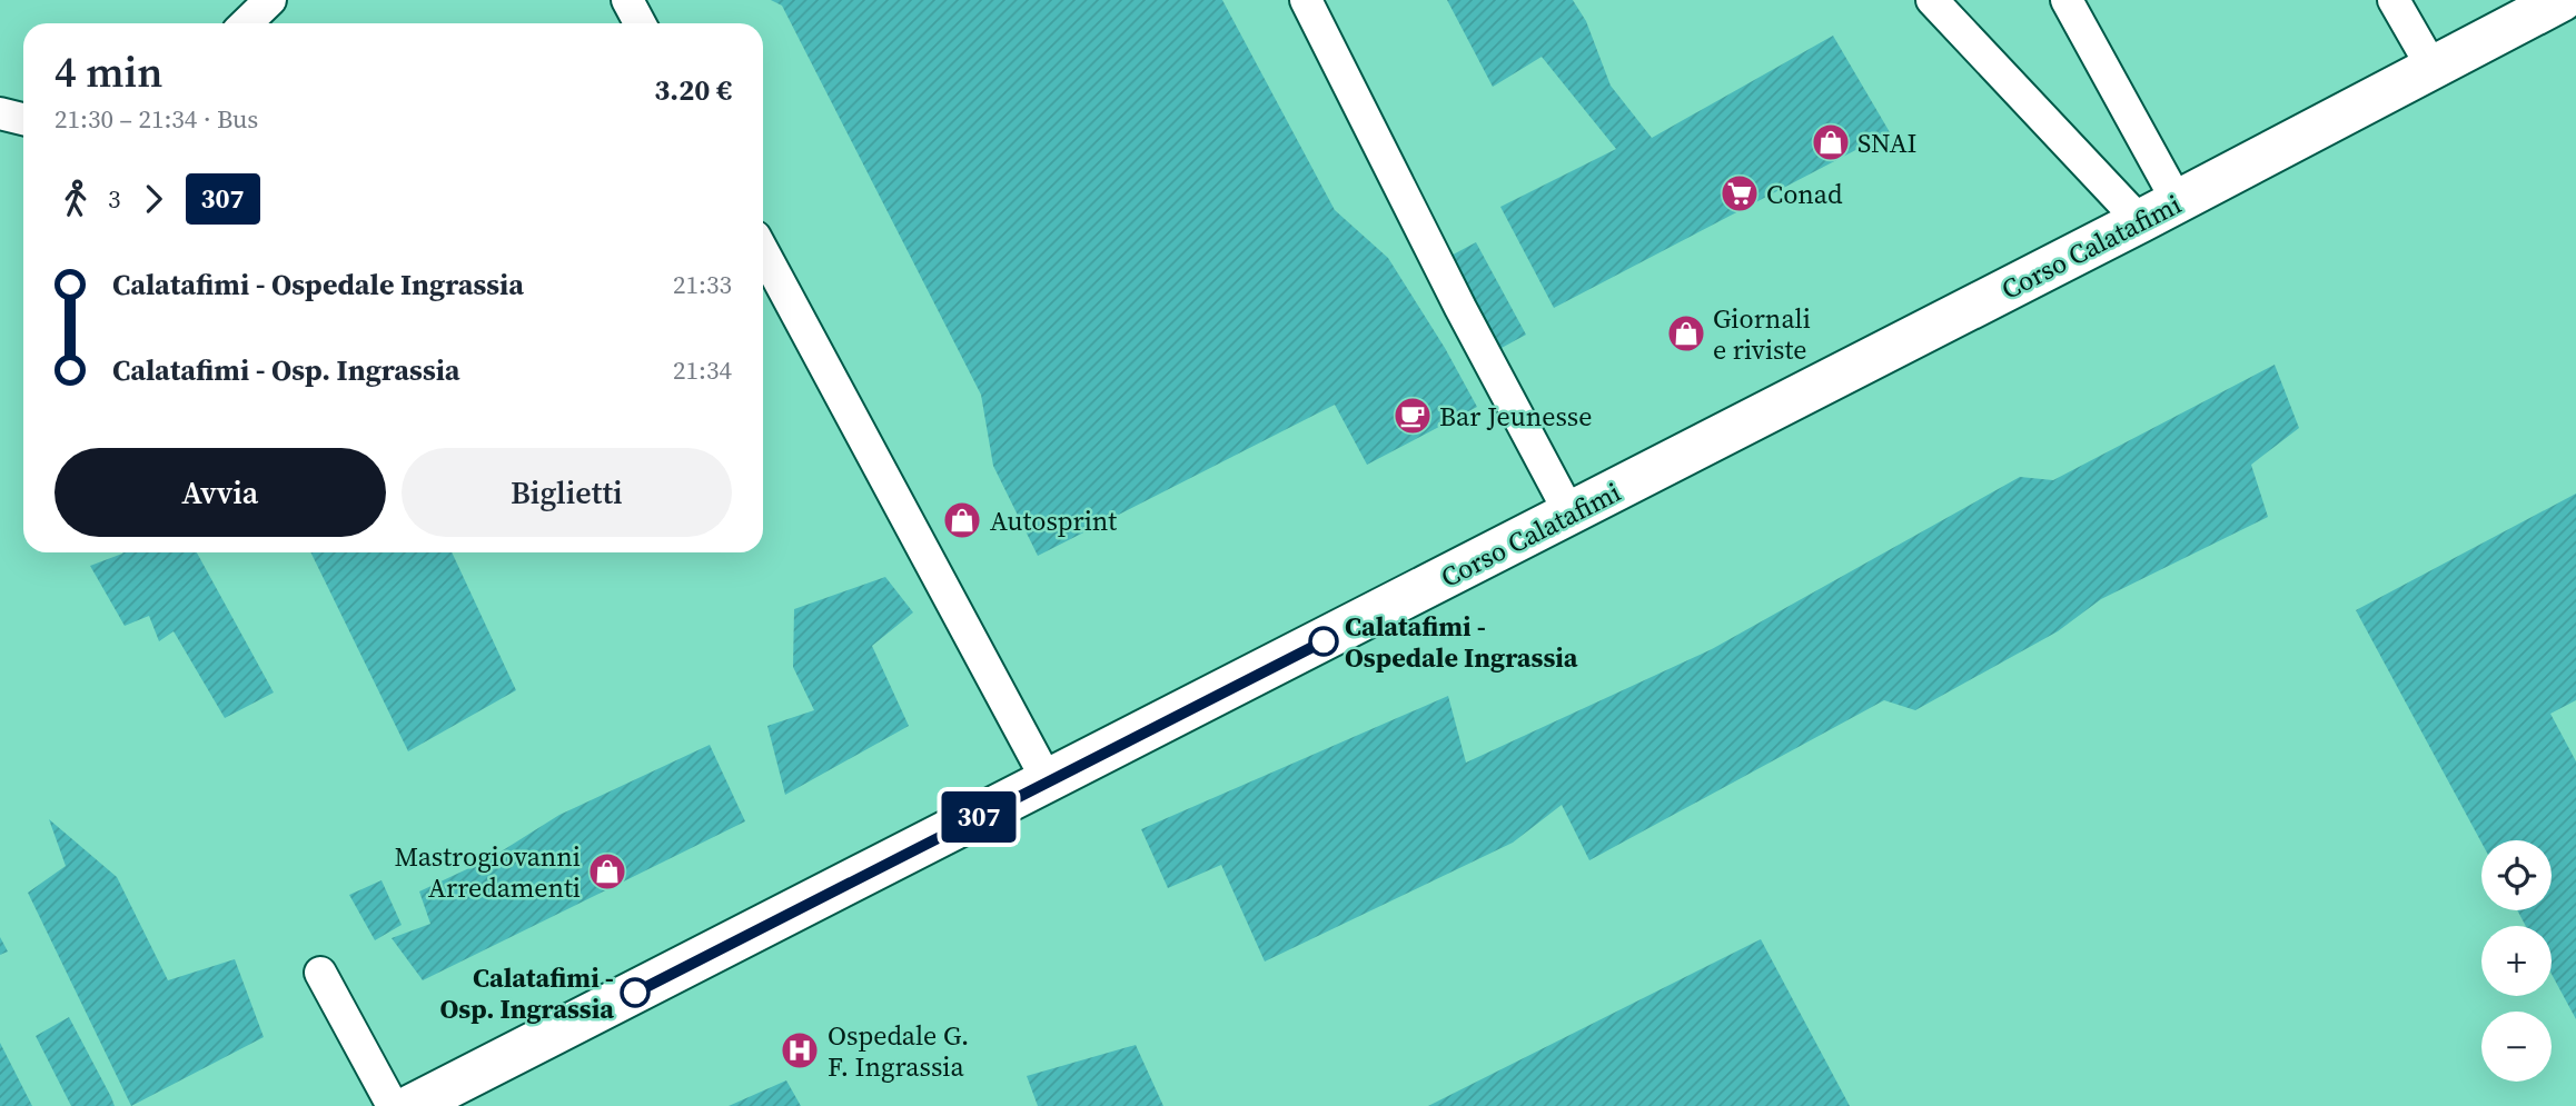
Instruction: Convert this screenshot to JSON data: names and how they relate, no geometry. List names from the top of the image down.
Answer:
{
  "streets": {
    "main road": ["Corso Calatafimi"]
  },
  "places": {
    "shop": [
      "SNAI",
      "Giornali e riviste",
      "Autosprint",
      "Mastrogiovanni Arredamenti"
    ],
    "supermarket": ["Conad"],
    "cafe": ["Bar Jeunesse"],
    "other": ["Calatafimi - Ospedale Ingrassia", "Calatafimi - Osp. Ingrassia"],
    "hospital": ["Ospedale G. F. Ingrassia"]
  },
  "lines": ["bus line 307"],
  "page": {
    "on_map": "307",
    "heading": ["4 min", "21:30 – 21:34 · Bus", "3.20 €"],
    "legs": ["3", "307"],
    "list": [
      {
        "name": "Calatafimi - Ospedale Ingrassia",
        "value": "21:33"
      },
      {
        "name": "Calatafimi - Osp. Ingrassia",
        "value": "21:34"
      }
    ],
    "buttons": ["Avvia", "Biglietti"],
    "map_buttons": ["+", "−"]
  }
}
